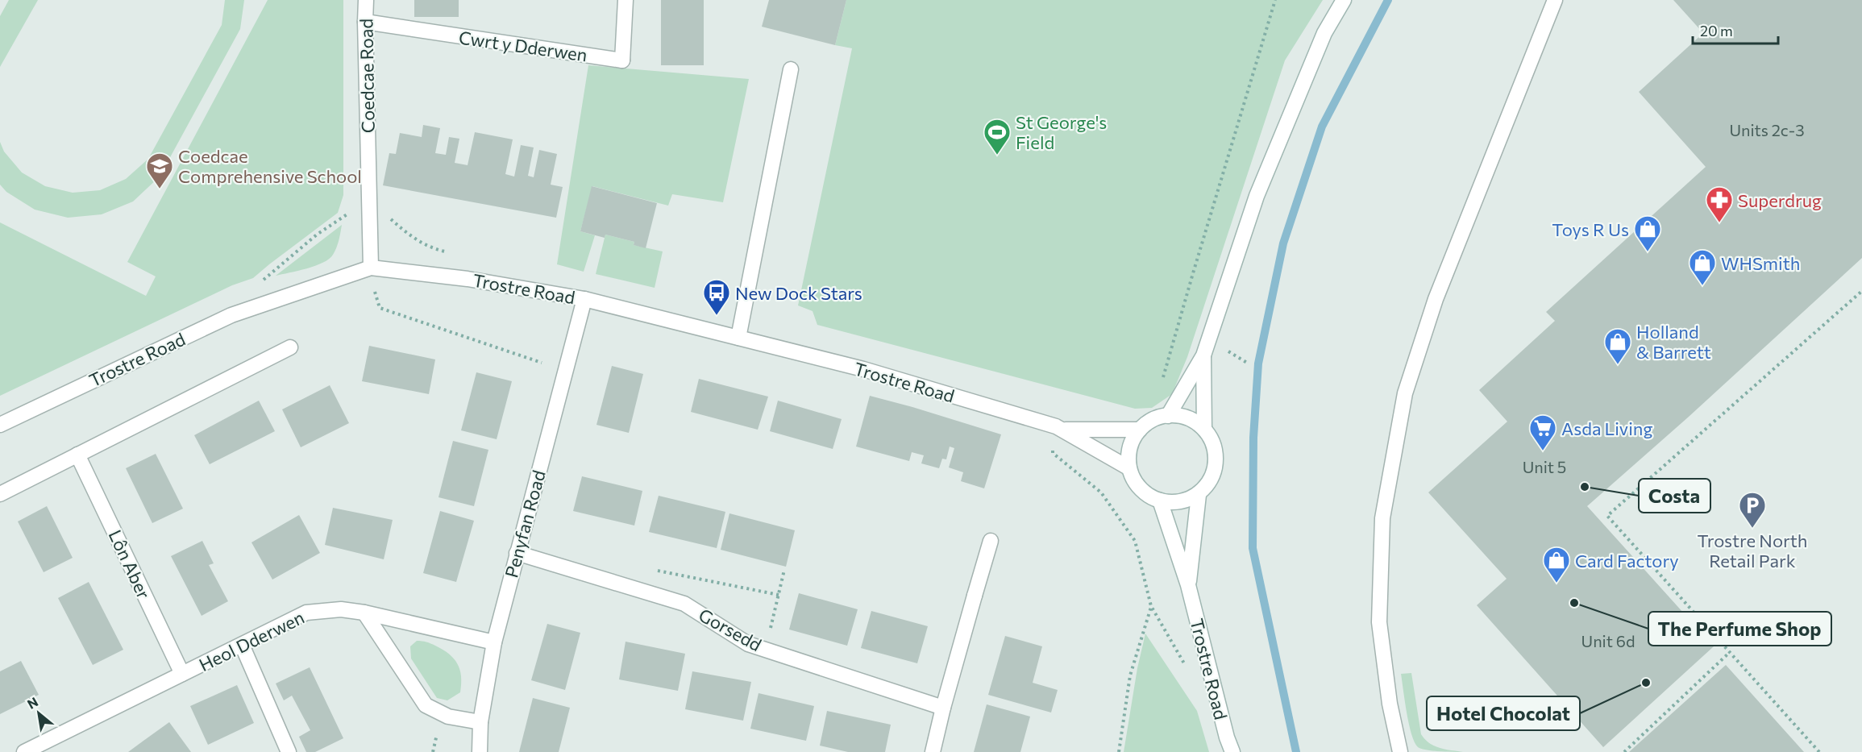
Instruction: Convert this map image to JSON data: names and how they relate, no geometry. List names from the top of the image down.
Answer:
{
  "streets": {
    "street": [
      "Cwrt y Dderwen",
      "Coedcae Road",
      "Trostre Road",
      "Penyfan Road",
      "Lôn Aber",
      "Gorsedd",
      "Heol Dderwen"
    ]
  },
  "crossings": [
    ["Cwrt y Dderwen", "Coedcae Road"],
    ["Coedcae Road", "Trostre Road"],
    ["Trostre Road", "Penyfan Road"],
    ["Penyfan Road", "Gorsedd"],
    ["Penyfan Road", "Heol Dderwen"],
    ["Lôn Aber", "Heol Dderwen"]
  ],
  "places": {
    "sports": ["St George's Field"],
    "school or university": ["Coedcae Comprehensive School"],
    "pharmacy": ["Superdrug"],
    "shop": [
      "Toys R Us",
      "WHSmith",
      "Holland & Barrett",
      "Card Factory"
    ],
    "bus stop": ["New Dock Stars"],
    "supermarket": ["Asda Living"],
    "other": ["Costa", "The Perfume Shop", "Hotel Chocolat"],
    "parking": ["Trostre North Retail Park"]
  },
  "house_numbers": ["Units 2c-3", "Unit 5", "Unit 6d"],
  "scale_bar": "20 m",
  "north": "top left"
}
